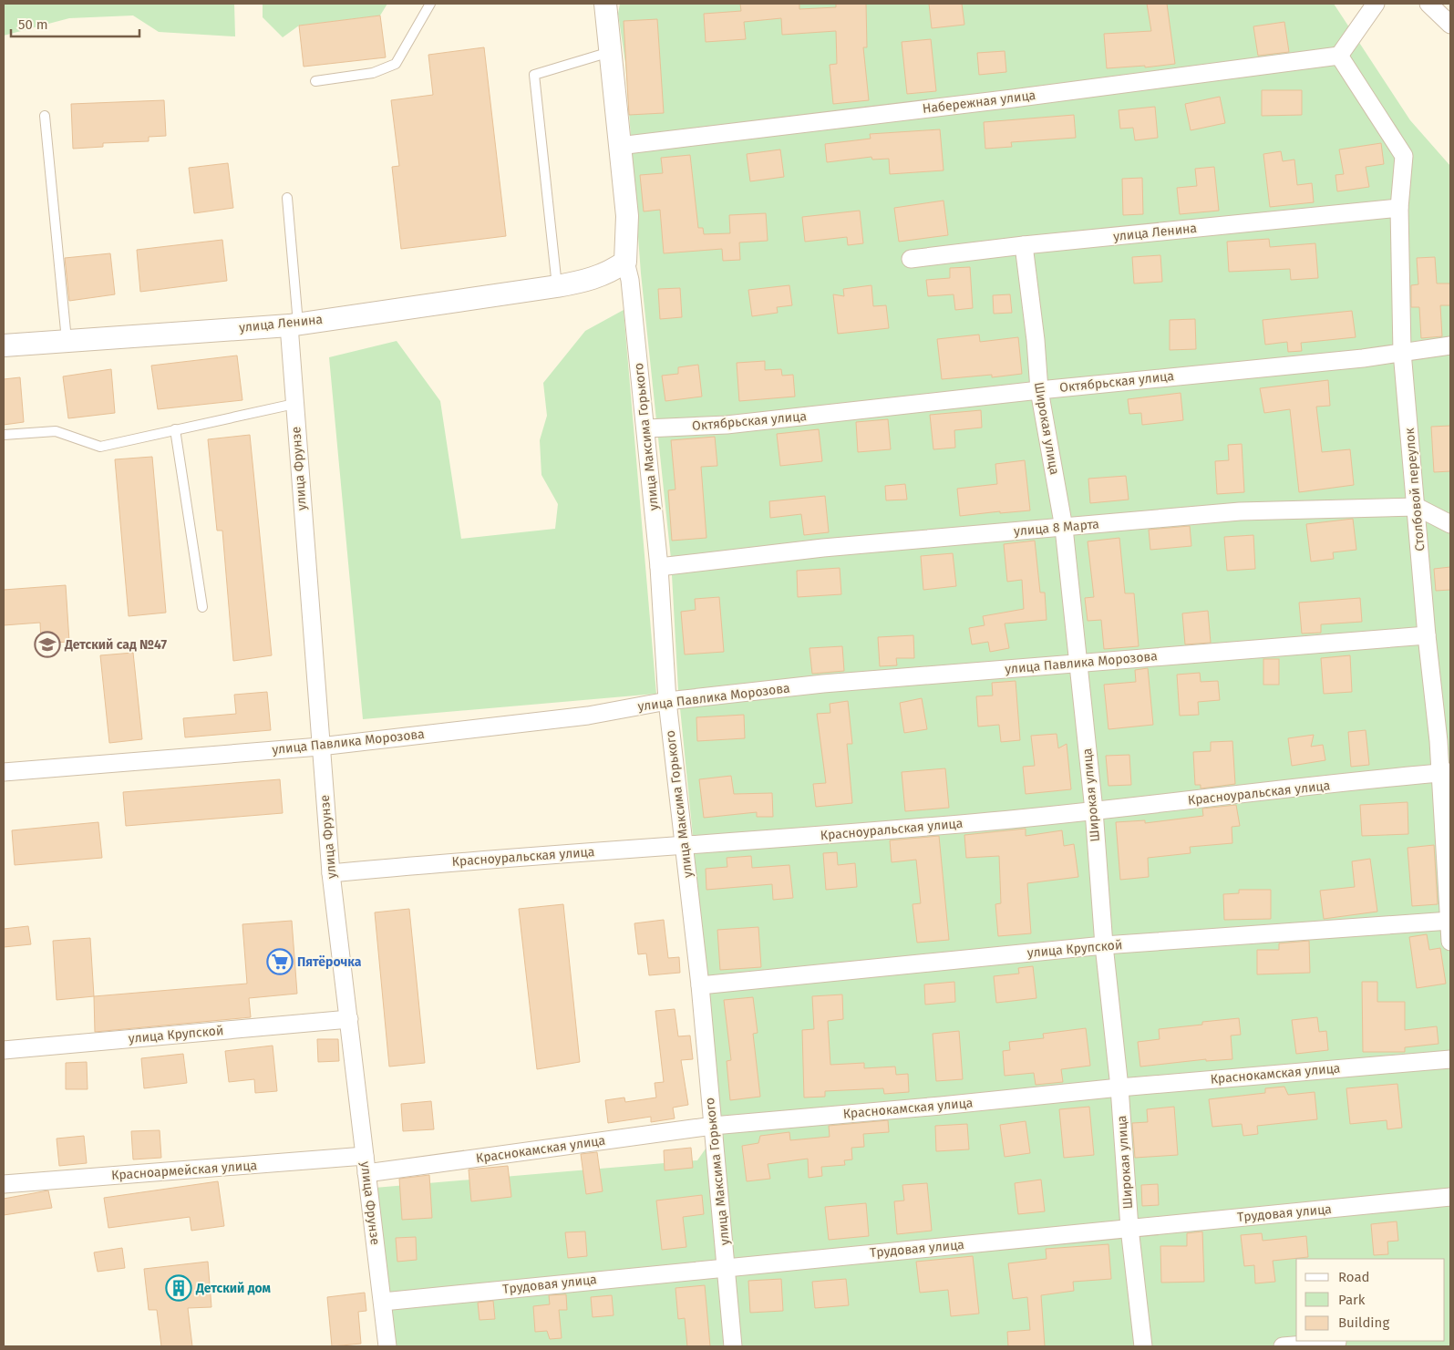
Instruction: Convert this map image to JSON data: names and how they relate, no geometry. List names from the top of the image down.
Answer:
{
  "streets": {
    "street": [
      "Набережная улица",
      "улица Ленина",
      "Октябрьская улица",
      "Широкая улица",
      "улица Максима Горького",
      "улица Фрунзе",
      "Столбовой переулок",
      "улица 8 Марта",
      "улица Павлика Морозова",
      "Красноуральская улица",
      "улица Крупской",
      "Краснокамская улица",
      "Красноармейская улица",
      "Трудовая улица"
    ]
  },
  "crossings": [
    ["Набережная улица", "улица Максима Горького"],
    ["Набережная улица", "Столбовой переулок"],
    ["улица Ленина", "Широкая улица"],
    ["улица Ленина", "улица Фрунзе"],
    ["улица Ленина", "Столбовой переулок"],
    ["Октябрьская улица", "Широкая улица"],
    ["Октябрьская улица", "улица Максима Горького"],
    ["Октябрьская улица", "Столбовой переулок"],
    ["Широкая улица", "улица 8 Марта"],
    ["Широкая улица", "улица Павлика Морозова"],
    ["Широкая улица", "Красноуральская улица"],
    ["Широкая улица", "улица Крупской"],
    ["Широкая улица", "Краснокамская улица"],
    ["Широкая улица", "Трудовая улица"],
    ["улица Максима Горького", "улица 8 Марта"],
    ["улица Максима Горького", "улица Павлика Морозова"],
    ["улица Максима Горького", "Красноуральская улица"],
    ["улица Максима Горького", "улица Крупской"],
    ["улица Максима Горького", "Краснокамская улица"],
    ["улица Максима Горького", "Трудовая улица"],
    ["улица Фрунзе", "улица Павлика Морозова"],
    ["улица Фрунзе", "Красноуральская улица"],
    ["улица Фрунзе", "улица Крупской"],
    ["улица Фрунзе", "Краснокамская улица"],
    ["улица Фрунзе", "Красноармейская улица"],
    ["улица Фрунзе", "Трудовая улица"],
    ["Столбовой переулок", "улица 8 Марта"],
    ["Столбовой переулок", "улица Павлика Морозова"],
    ["Столбовой переулок", "Красноуральская улица"],
    ["Столбовой переулок", "улица Крупской"]
  ],
  "places": {
    "school or university": ["Детский сад №47"],
    "supermarket": ["Пятёрочка"],
    "building": ["Детский дом"]
  },
  "legend": ["Road", "Park", "Building"],
  "scale_bar": "50 m"
}
